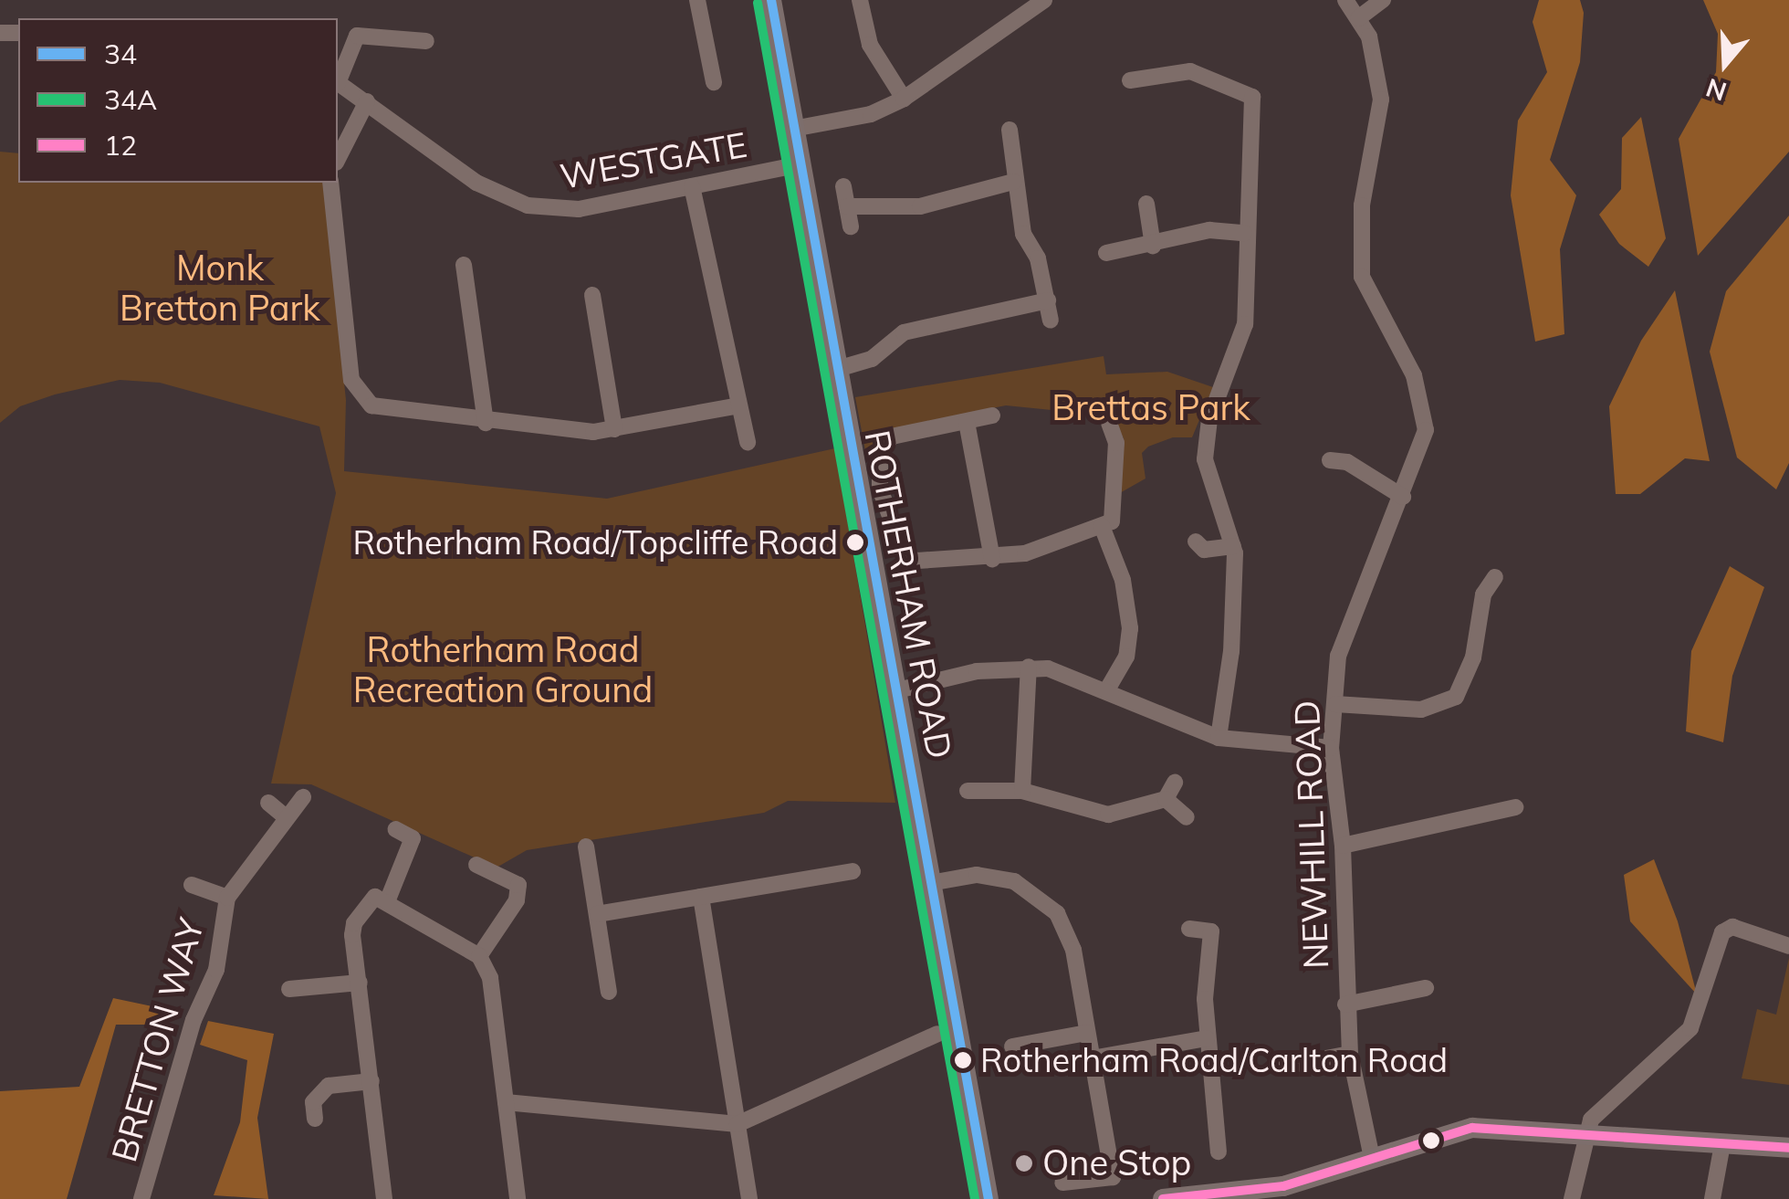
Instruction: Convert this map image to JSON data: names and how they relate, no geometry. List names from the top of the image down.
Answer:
{
  "streets": {
    "main road": ["ROTHERHAM ROAD"],
    "street": ["WESTGATE", "NEWHILL ROAD", "BRETTON WAY"]
  },
  "crossings": [
    ["WESTGATE", "ROTHERHAM ROAD"]
  ],
  "parks": ["Monk Bretton Park", "Brettas Park", "Rotherham Road Recreation Ground"],
  "places": ["Rotherham Road/Topcliffe Road", "Rotherham Road/Carlton Road", "One Stop"],
  "lines": ["transit line 34", "transit line 34A", "transit line 12"],
  "legend": ["34", "34A", "12"],
  "north": "bottom"
}
